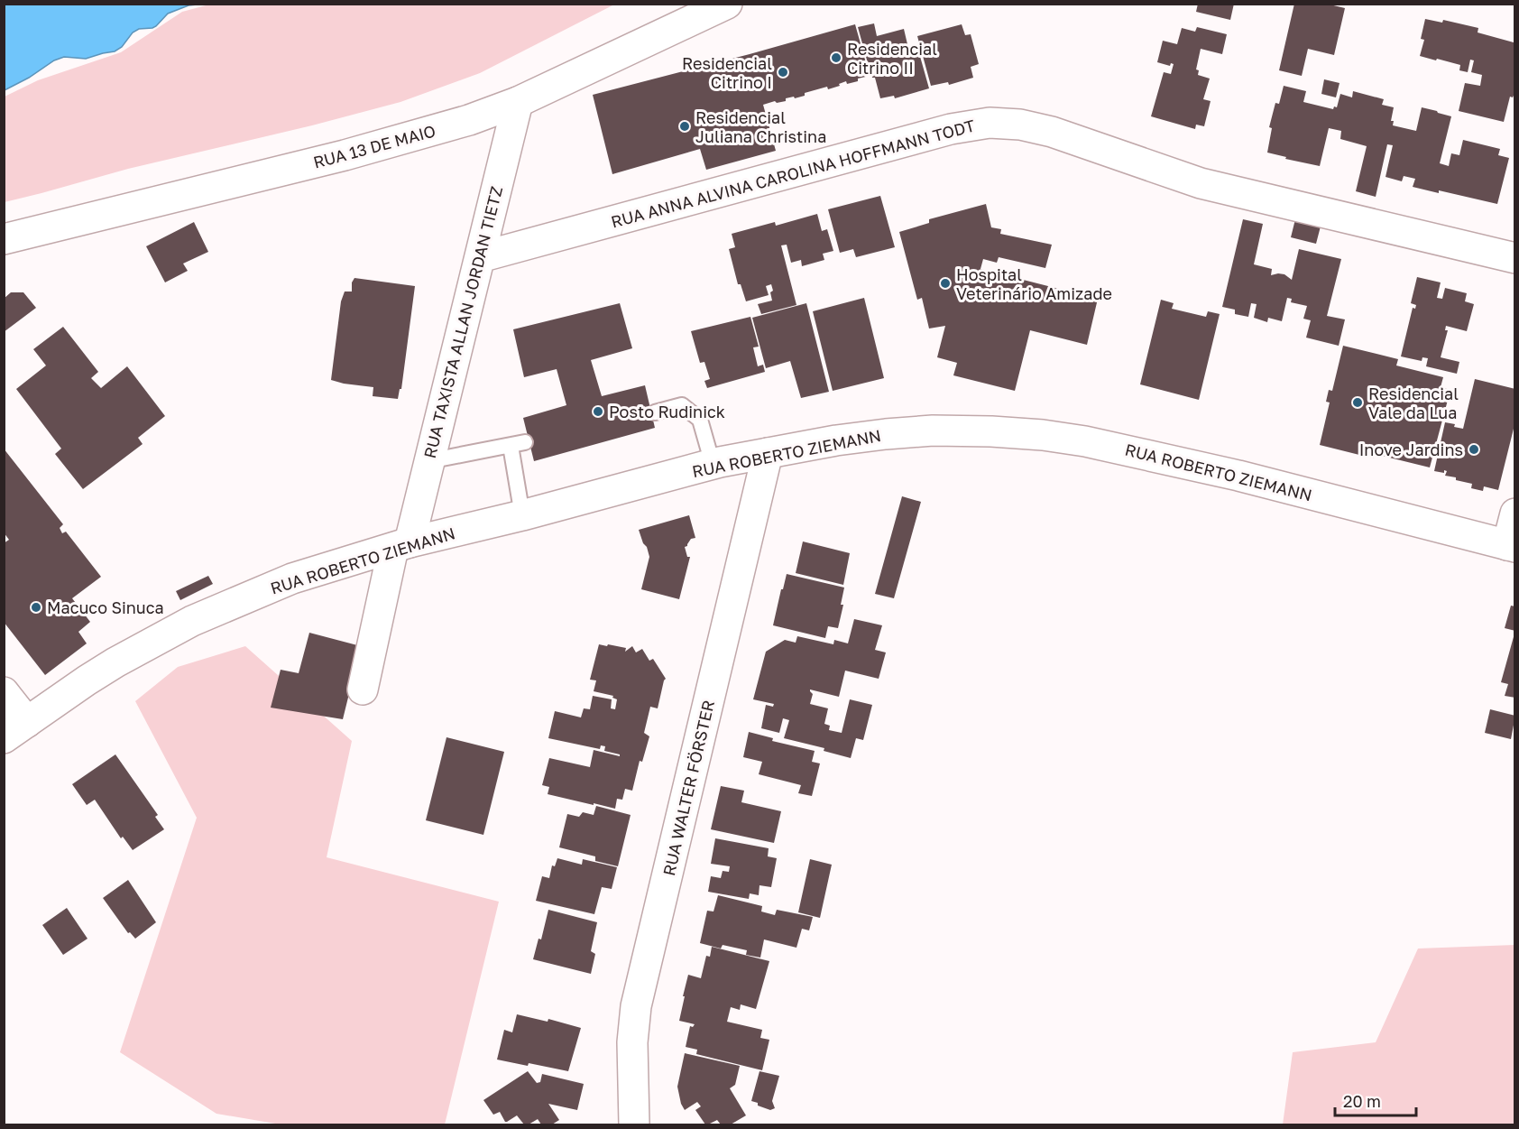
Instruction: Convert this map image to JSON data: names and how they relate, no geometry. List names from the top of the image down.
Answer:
{
  "streets": {
    "street": [
      "RUA 13 DE MAIO",
      "RUA ANNA ALVINA CAROLINA HOFFMANN TODT",
      "RUA TAXISTA ALLAN JORDAN TIETZ",
      "RUA ROBERTO ZIEMANN",
      "RUA WALTER FÖRSTER"
    ]
  },
  "crossings": [
    ["RUA 13 DE MAIO", "RUA TAXISTA ALLAN JORDAN TIETZ"],
    ["RUA ANNA ALVINA CAROLINA HOFFMANN TODT", "RUA TAXISTA ALLAN JORDAN TIETZ"],
    ["RUA TAXISTA ALLAN JORDAN TIETZ", "RUA ROBERTO ZIEMANN"],
    ["RUA ROBERTO ZIEMANN", "RUA WALTER FÖRSTER"]
  ],
  "places": [
    "Residencial Citrino II",
    "Residencial Citrino I",
    "Residencial Juliana Christina",
    "Hospital Veterinário Amizade",
    "Residencial Vale da Lua",
    "Posto Rudinick",
    "Inove Jardins",
    "Macuco Sinuca"
  ],
  "scale_bar": "20 m"
}
